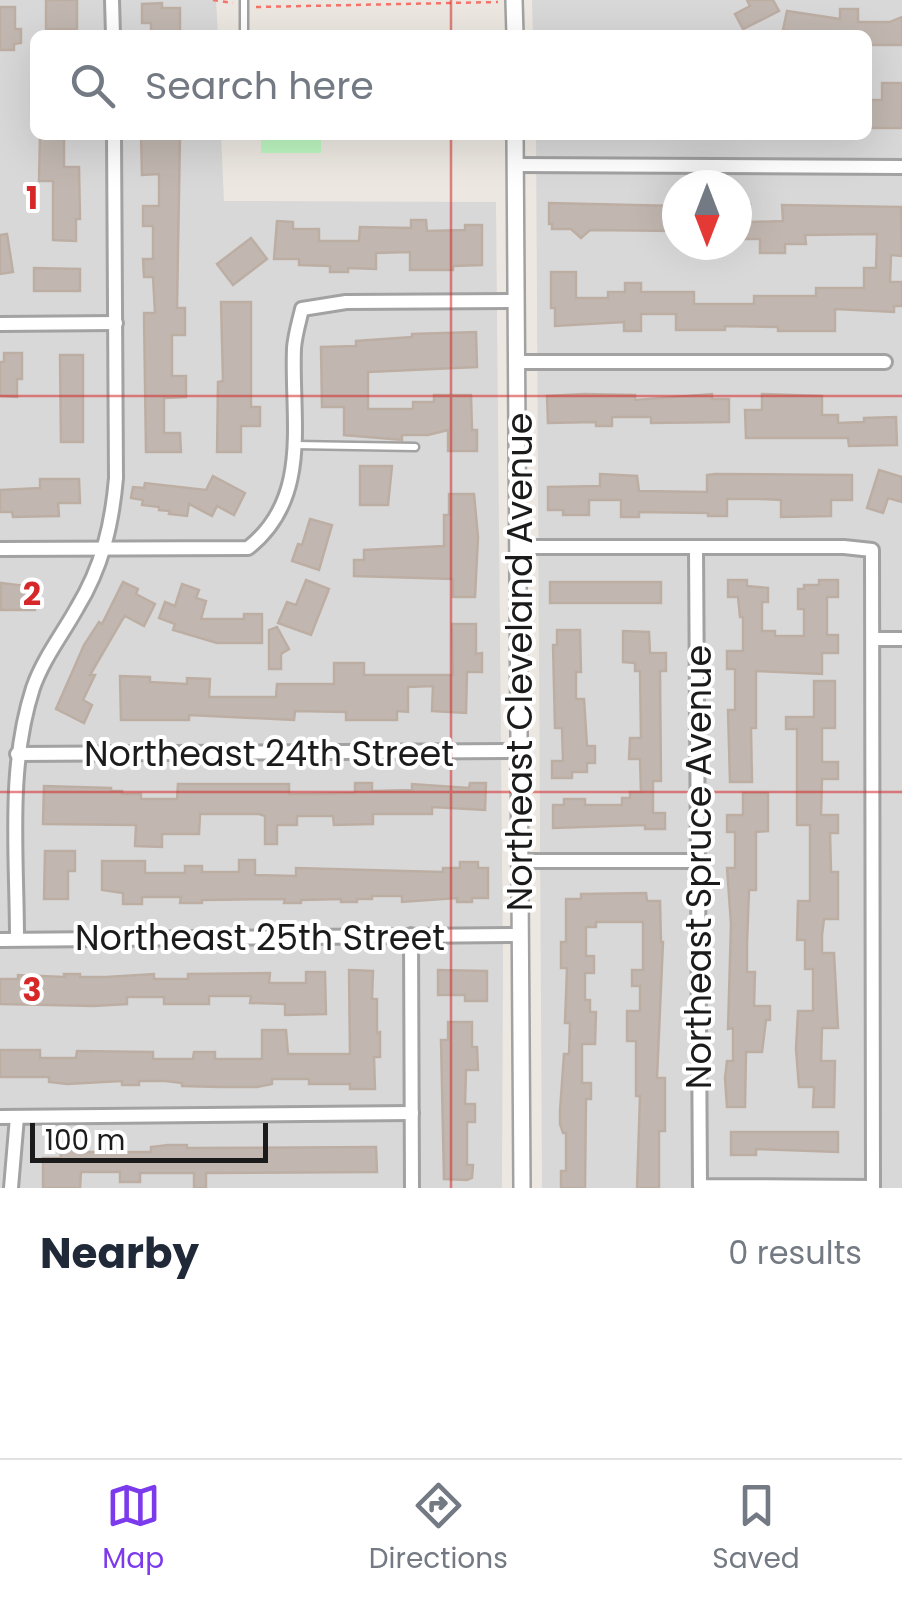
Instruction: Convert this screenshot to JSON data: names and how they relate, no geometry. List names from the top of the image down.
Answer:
{
  "streets": {
    "street": [
      "Northeast Cleveland Avenue",
      "Northeast 24th Street",
      "Northeast Spruce Avenue",
      "Northeast 25th Street"
    ]
  },
  "crossings": [
    ["Northeast Cleveland Avenue", "Northeast 24th Street"],
    ["Northeast Cleveland Avenue", "Northeast 25th Street"]
  ],
  "scale_bar": "100 m",
  "north": "bottom",
  "page": {
    "search": "Search here",
    "scale": "100 m",
    "heading": ["Nearby", "0 results"],
    "nav": ["Map", "Directions", "Saved"]
  },
  "grid": {
    "rows": ["1", "2", "3"]
  }
}
